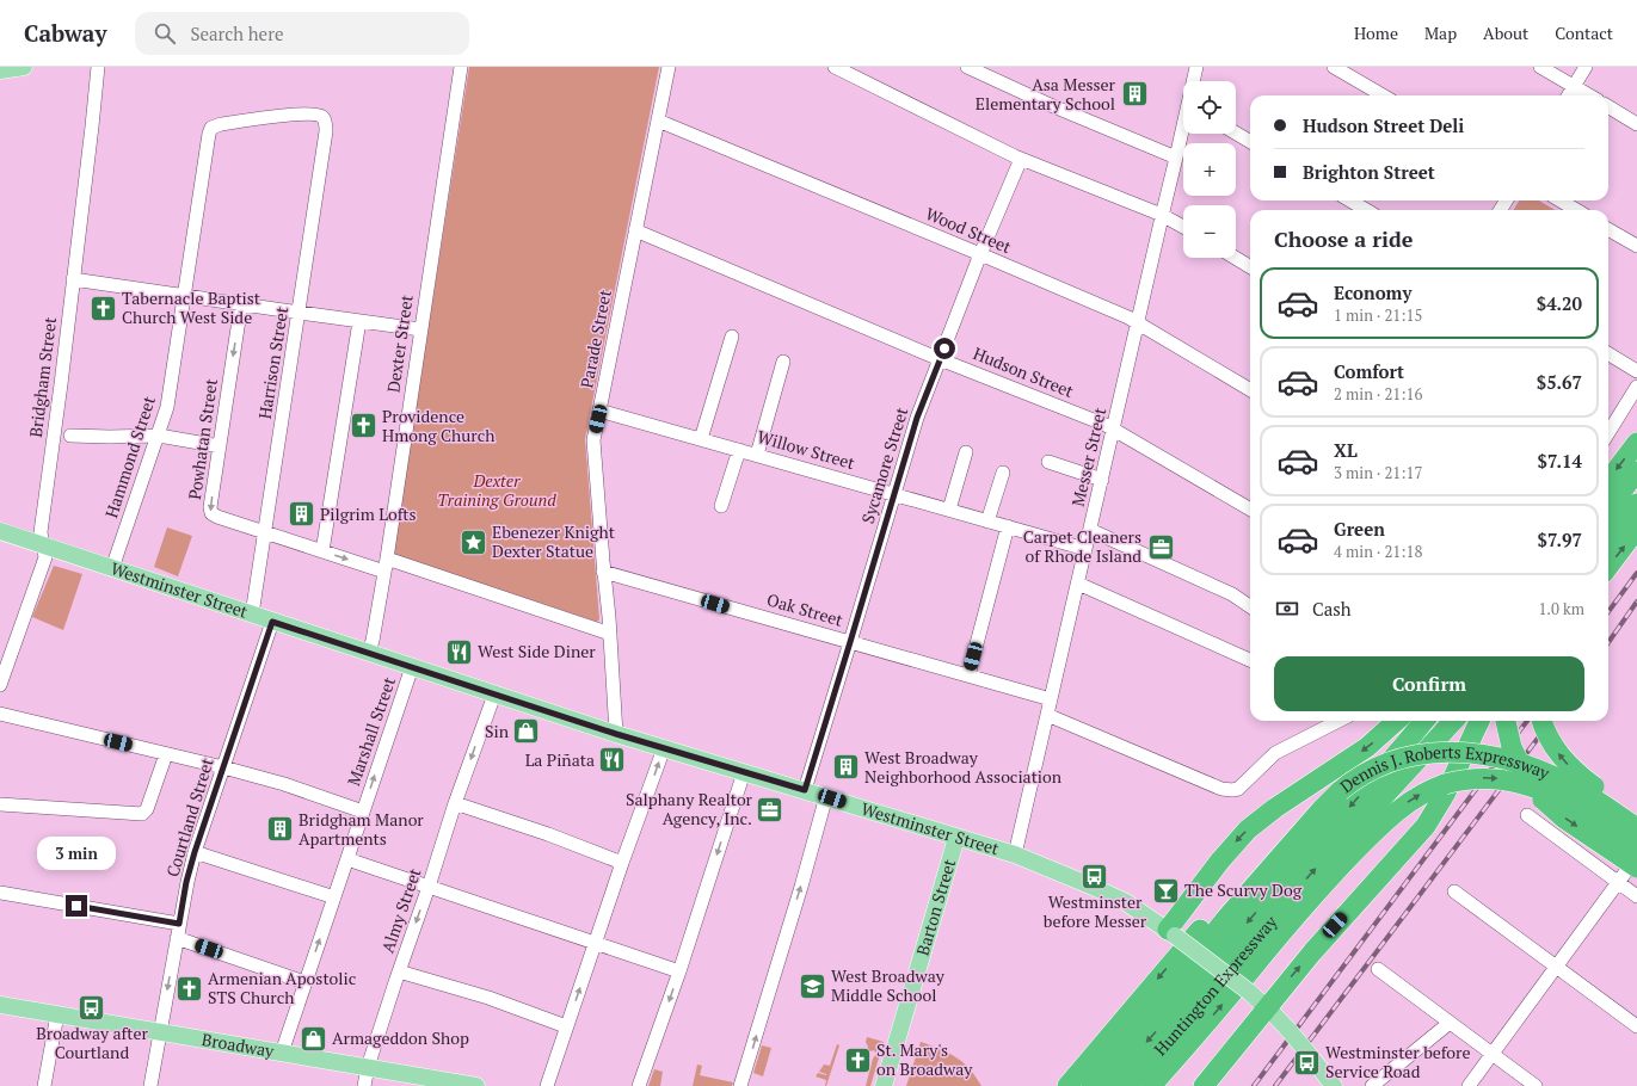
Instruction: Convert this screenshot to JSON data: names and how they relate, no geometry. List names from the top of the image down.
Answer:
{
  "streets": {
    "highway": ["Dennis J. Roberts Expressway", "Huntington Expressway"],
    "main road": ["Westminster Street", "Barton Street", "Broadway"],
    "street": [
      "Wood Street",
      "Parade Street",
      "Dexter Street",
      "Harrison Street",
      "Hudson Street",
      "Bridgham Street",
      "Powhatan Street",
      "Willow Street",
      "Hammond Street",
      "Messer Street",
      "Sycamore Street",
      "Oak Street",
      "Marshall Street",
      "Courtland Street",
      "Almy Street"
    ]
  },
  "crossings": [
    ["Wood Street", "Parade Street"],
    ["Wood Street", "Messer Street"],
    ["Wood Street", "Sycamore Street"],
    ["Parade Street", "Hudson Street"],
    ["Parade Street", "Willow Street"],
    ["Parade Street", "Westminster Street"],
    ["Parade Street", "Oak Street"],
    ["Dexter Street", "Powhatan Street"],
    ["Dexter Street", "Westminster Street"],
    ["Harrison Street", "Powhatan Street"],
    ["Harrison Street", "Hammond Street"],
    ["Harrison Street", "Westminster Street"],
    ["Hudson Street", "Messer Street"],
    ["Hudson Street", "Sycamore Street"],
    ["Bridgham Street", "Westminster Street"],
    ["Willow Street", "Messer Street"],
    ["Willow Street", "Sycamore Street"],
    ["Hammond Street", "Westminster Street"],
    ["Messer Street", "Westminster Street"],
    ["Messer Street", "Oak Street"],
    ["Sycamore Street", "Westminster Street"],
    ["Sycamore Street", "Oak Street"],
    ["Westminster Street", "Marshall Street"],
    ["Westminster Street", "Courtland Street"],
    ["Westminster Street", "Barton Street"],
    ["Westminster Street", "Almy Street"],
    ["Marshall Street", "Broadway"],
    ["Courtland Street", "Broadway"],
    ["Almy Street", "Broadway"]
  ],
  "one_way": ["Marshall Street", "Almy Street"],
  "parks": ["Dexter Training Ground"],
  "places": {
    "building": [
      "Asa Messer Elementary School",
      "Pilgrim Lofts",
      "West Broadway Neighborhood Association",
      "Bridgham Manor Apartments"
    ],
    "church": [
      "Tabernacle Baptist Church West Side",
      "Providence Hmong Church",
      "Armenian Apostolic STS Church",
      "St. Mary's on Broadway"
    ],
    "place": ["Ebenezer Knight Dexter Statue"],
    "office": ["Carpet Cleaners of Rhode Island", "Salphany Realtor Agency, Inc."],
    "restaurant": ["West Side Diner", "La Piñata"],
    "shop": ["Sin", "Armageddon Shop"],
    "bus stop": ["Westminster before Messer", "Broadway after Courtland", "Westminster before Service Road"],
    "bar": ["The Scurvy Dog"],
    "school or university": ["West Broadway Middle School"]
  },
  "page": {
    "header": "Cabway",
    "search": "Search here",
    "nav": [
      "Home",
      "Map",
      "About",
      "Contact"
    ],
    "map_buttons": ["+", "−"],
    "banner": ["Hudson Street Deli", "Brighton Street"],
    "heading": "Choose a ride",
    "list": [
      {
        "name": "Economy",
        "note": "1 min · 21:15",
        "value": "$4.20"
      },
      {
        "name": "Comfort",
        "note": "2 min · 21:16",
        "value": "$5.67"
      },
      {
        "name": "XL",
        "note": "3 min · 21:17",
        "value": "$7.14"
      },
      {
        "name": "Green",
        "note": "4 min · 21:18",
        "value": "$7.97"
      }
    ],
    "pay": ["Cash", "1.0 km"],
    "buttons": "Confirm",
    "bubble": "3 min"
  }
}
